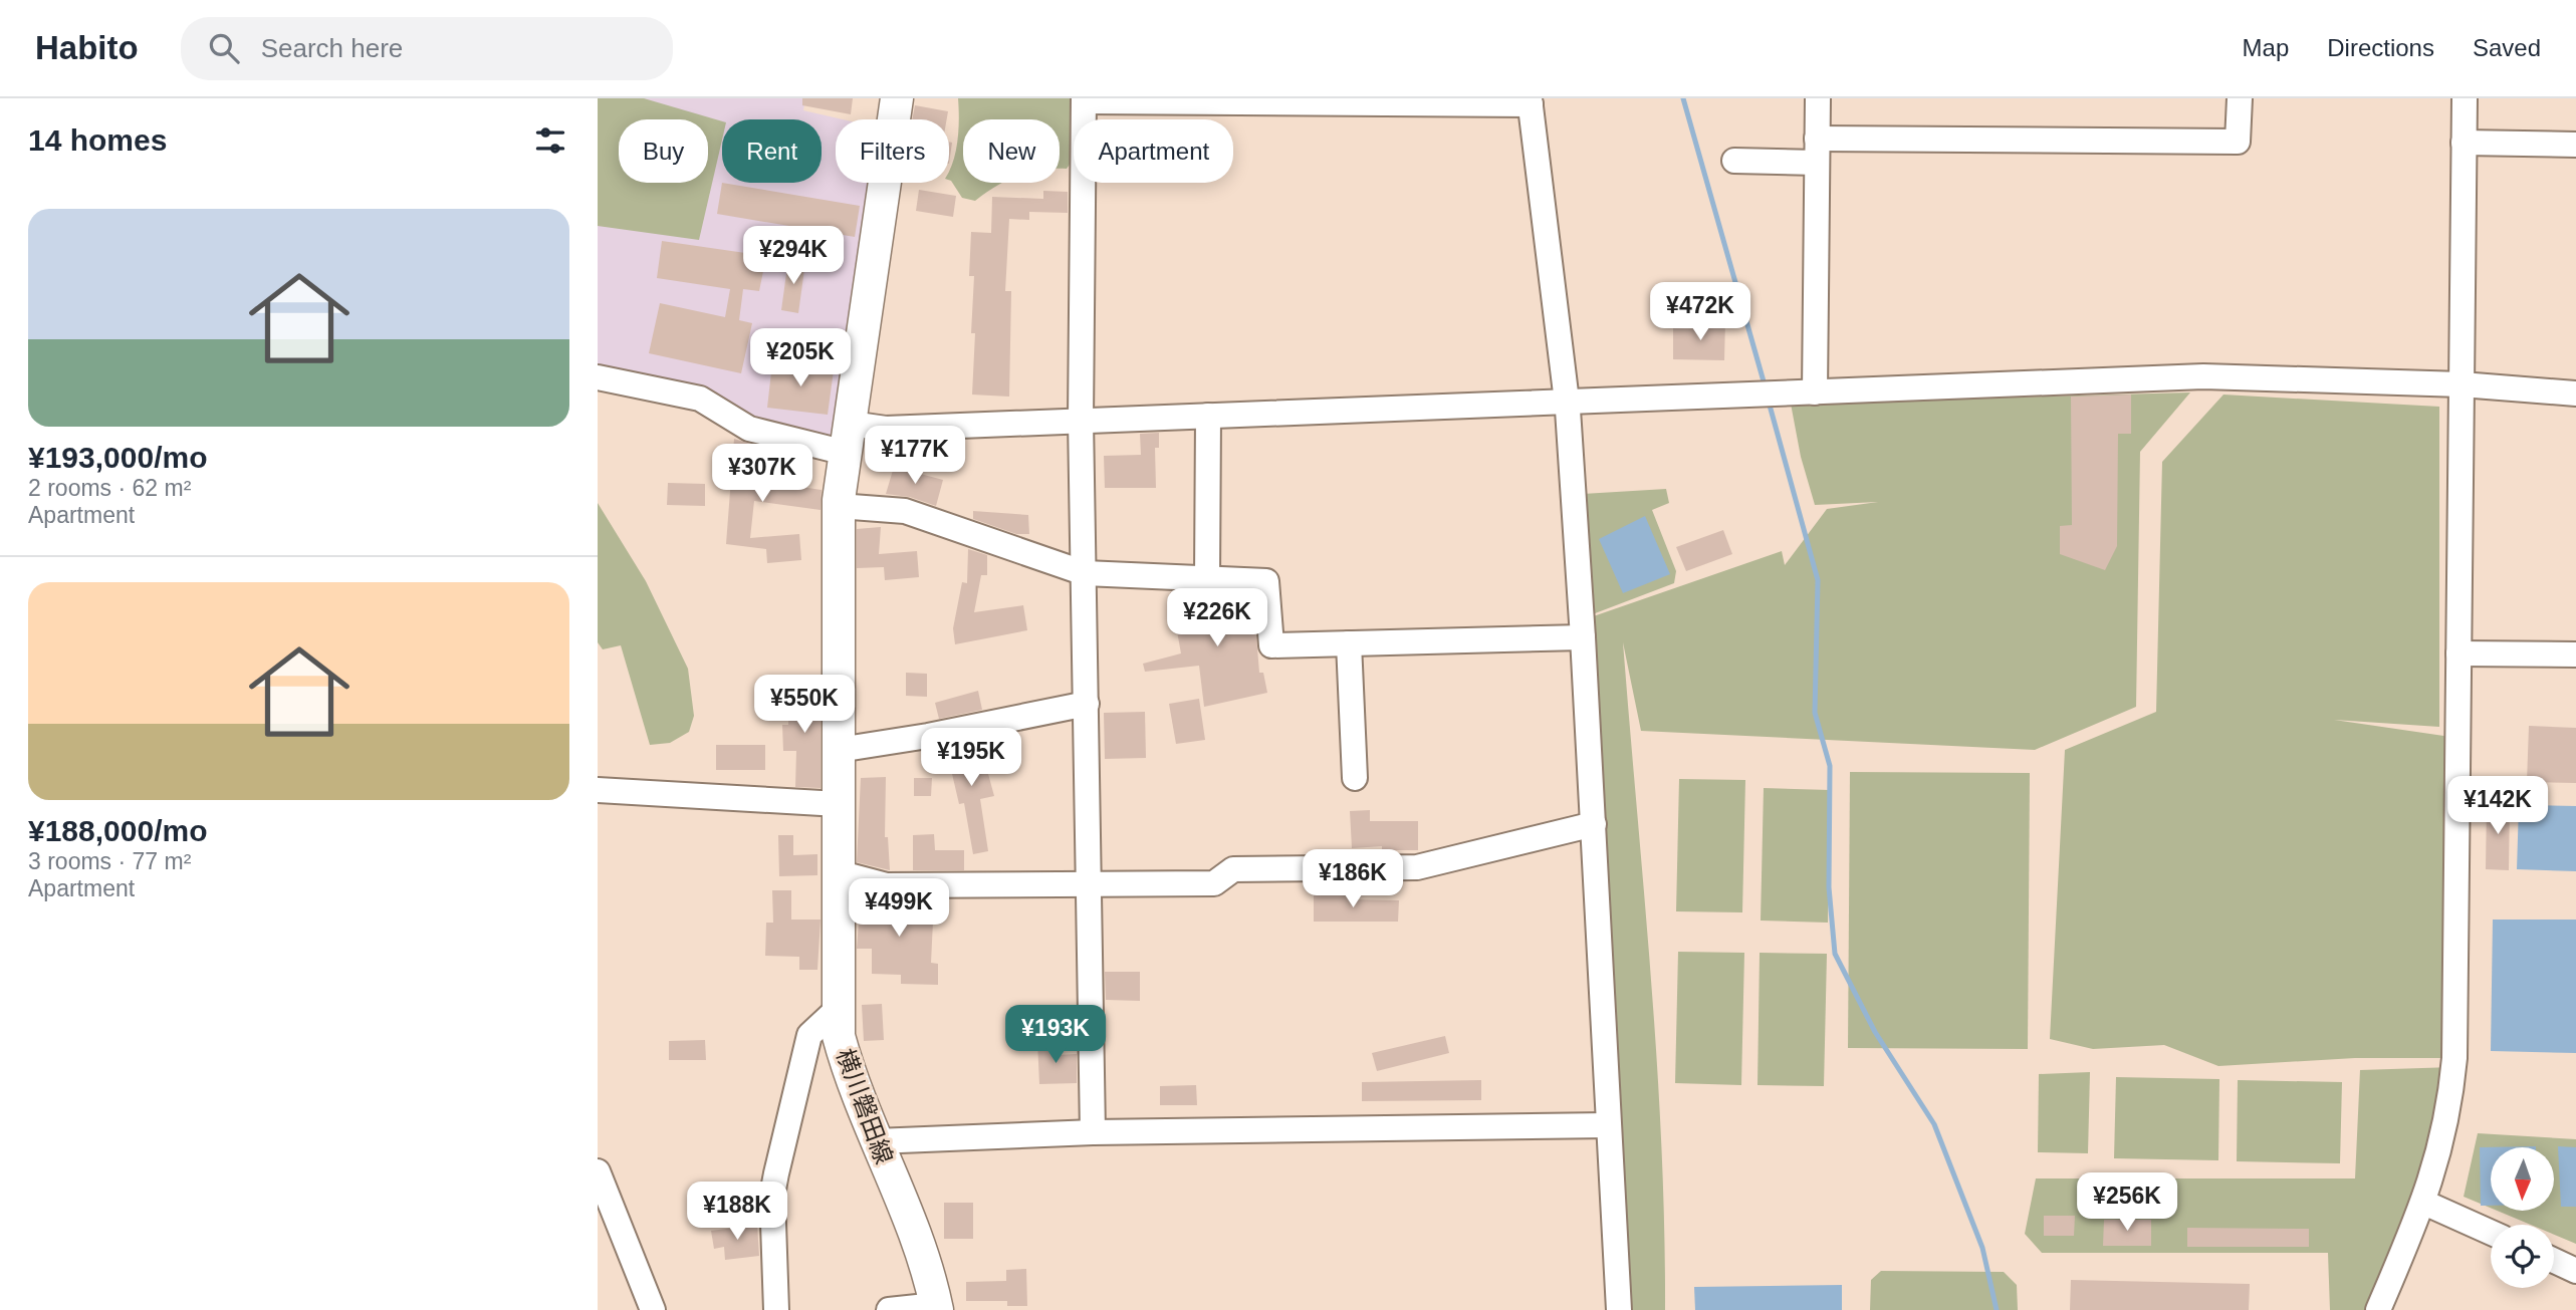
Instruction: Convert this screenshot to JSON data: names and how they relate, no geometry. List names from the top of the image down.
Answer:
{
  "streets": {
    "main road": ["横川磐田線"]
  },
  "north": "bottom",
  "page": {
    "header": "Habito",
    "search": "Search here",
    "nav": ["Map", "Directions", "Saved"],
    "heading": "14 homes",
    "chip": [
      "Buy",
      "Rent",
      "Filters",
      "New",
      "Apartment"
    ],
    "list": [
      {
        "name": "¥193,000/mo",
        "note": "2 rooms · 62 m² · Apartment"
      },
      {
        "name": "¥188,000/mo",
        "note": "3 rooms · 77 m² · Apartment"
      }
    ],
    "price": [
      "¥294K",
      "¥472K",
      "¥205K",
      "¥177K",
      "¥307K",
      "¥226K",
      "¥550K",
      "¥195K",
      "¥142K",
      "¥186K",
      "¥499K",
      "¥193K",
      "¥256K",
      "¥188K"
    ]
  }
}
